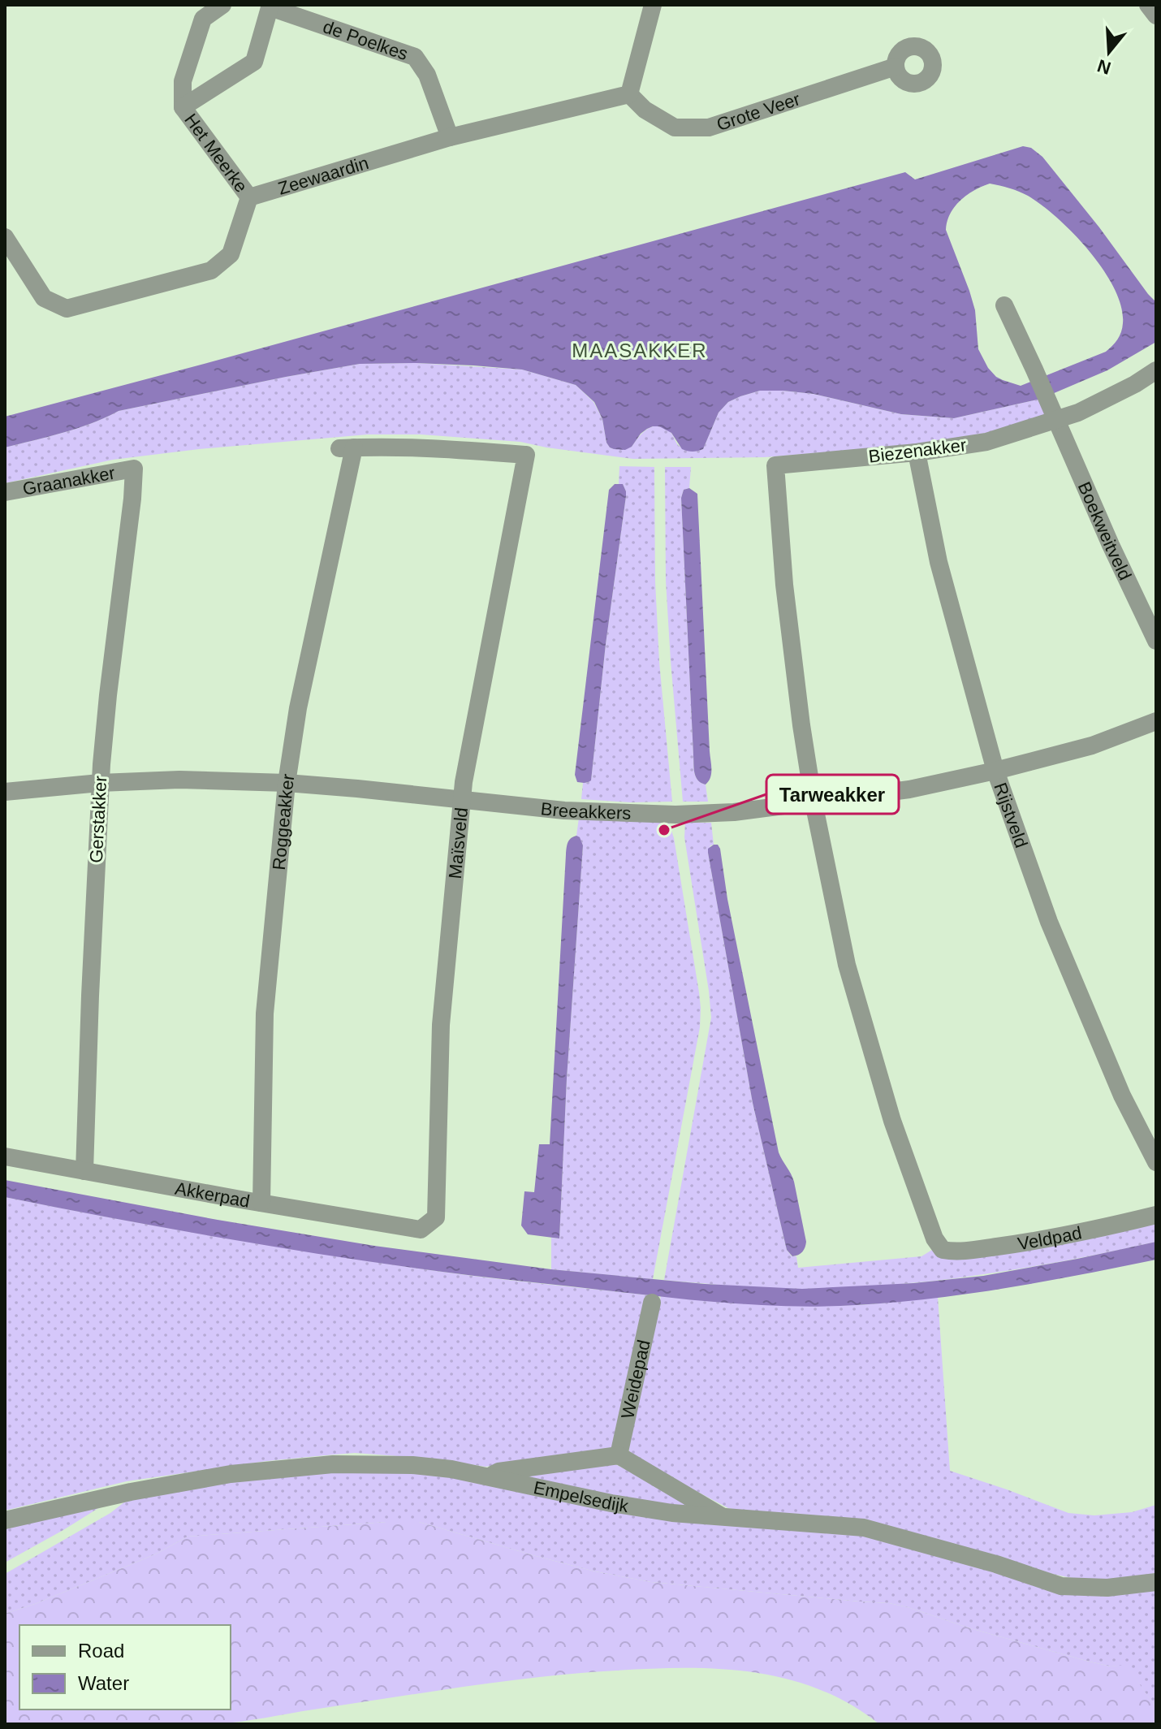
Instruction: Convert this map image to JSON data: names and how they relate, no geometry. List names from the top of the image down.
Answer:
{
  "streets": {
    "street": [
      "de Poelkes",
      "Grote Veer",
      "Het Meerke",
      "Zeewaardin",
      "Biezenakker",
      "Graanakker",
      "Boekweitveld",
      "Breeakkers",
      "Rijstveld",
      "Gerstakker",
      "Roggeakker",
      "Maïsveld",
      "Akkerpad",
      "Veldpad",
      "Weidepad",
      "Empelsedijk"
    ]
  },
  "crossings": [
    ["de Poelkes", "Het Meerke"],
    ["de Poelkes", "Zeewaardin"],
    ["Grote Veer", "Zeewaardin"],
    ["Het Meerke", "Zeewaardin"],
    ["Biezenakker", "Boekweitveld"],
    ["Biezenakker", "Breeakkers"],
    ["Biezenakker", "Rijstveld"],
    ["Biezenakker", "Veldpad"],
    ["Graanakker", "Gerstakker"],
    ["Breeakkers", "Rijstveld"],
    ["Breeakkers", "Gerstakker"],
    ["Breeakkers", "Roggeakker"],
    ["Breeakkers", "Maïsveld"],
    ["Breeakkers", "Veldpad"],
    ["Gerstakker", "Akkerpad"],
    ["Roggeakker", "Maïsveld"],
    ["Roggeakker", "Akkerpad"],
    ["Maïsveld", "Akkerpad"]
  ],
  "districts": ["MAASAKKER"],
  "places": ["Tarweakker"],
  "legend": ["Road", "Water"],
  "north": "bottom"
}
